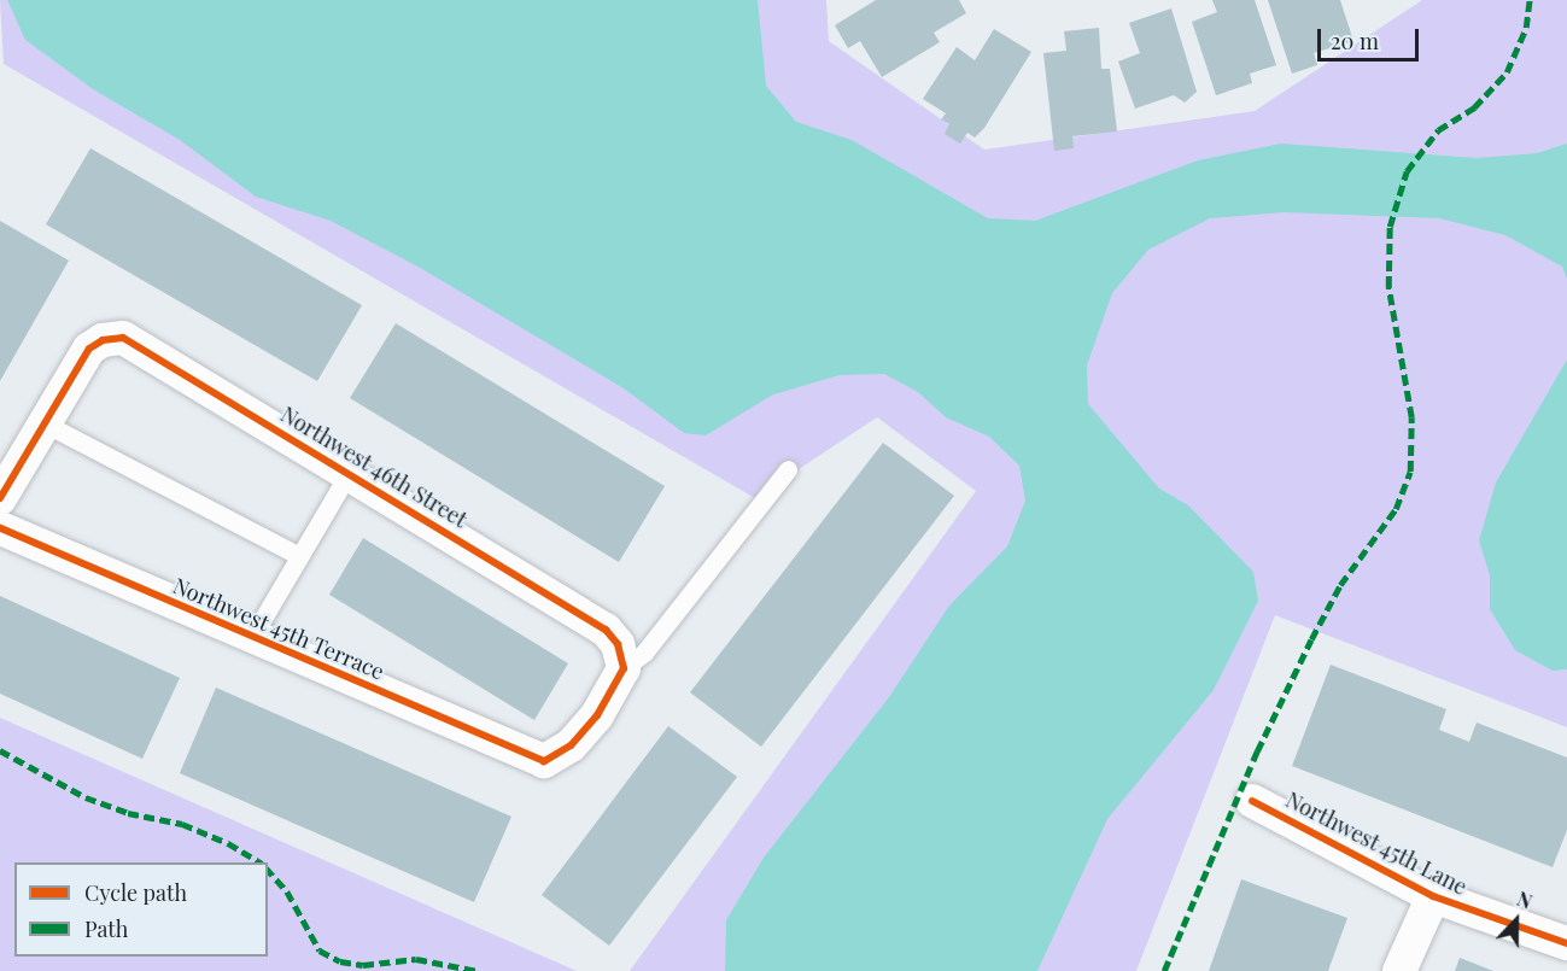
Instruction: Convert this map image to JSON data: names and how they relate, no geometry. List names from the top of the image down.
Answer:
{
  "streets": {
    "street": ["Northwest 46th Street", "Northwest 45th Terrace", "Northwest 45th Lane"]
  },
  "crossings": [
    ["Northwest 46th Street", "Northwest 45th Terrace"]
  ],
  "legend": ["Cycle path", "Path"],
  "scale_bar": "20 m",
  "north": "top"
}
